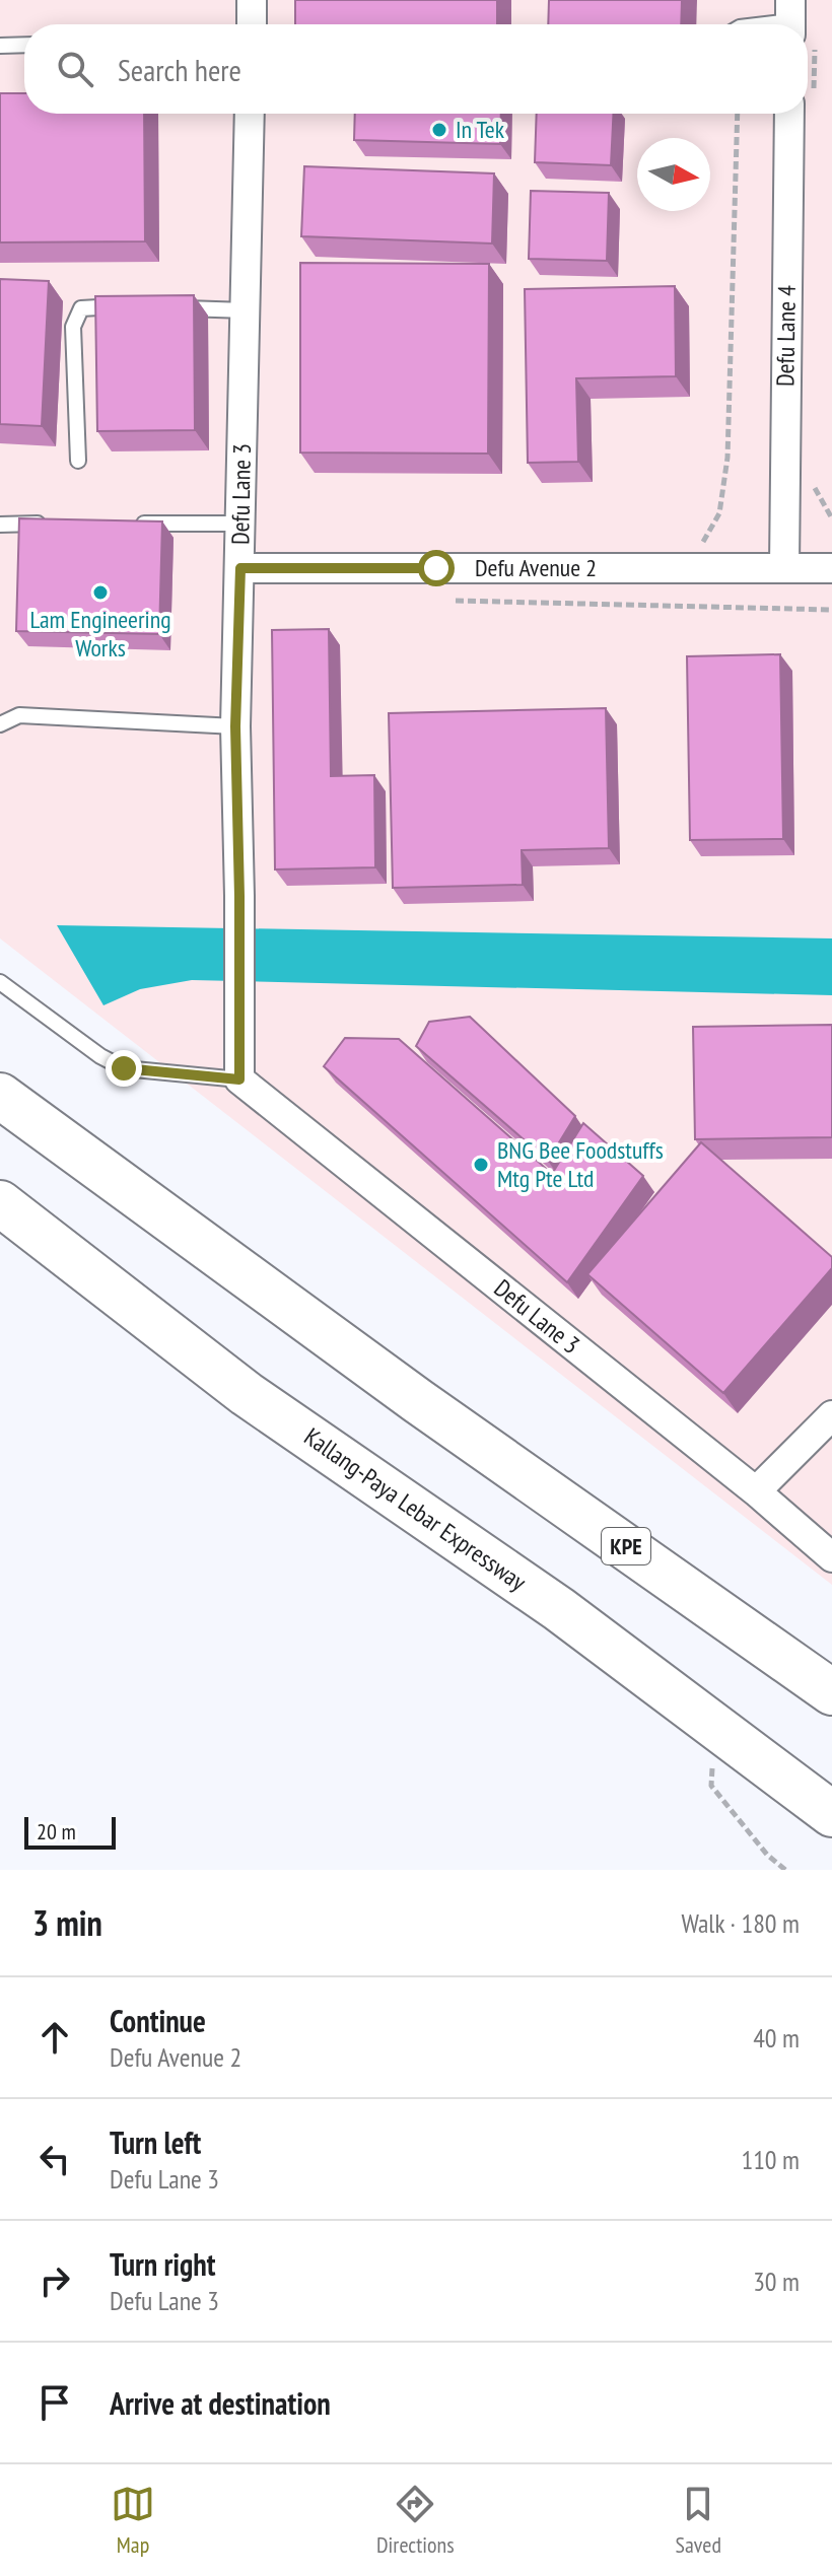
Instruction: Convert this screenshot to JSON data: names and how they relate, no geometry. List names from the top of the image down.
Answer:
{
  "streets": {
    "highway": ["Kallang-Paya Lebar Expressway", "KPE"],
    "street": ["Defu Lane 4", "Defu Lane 3", "Defu Avenue 2"]
  },
  "crossings": [
    ["Defu Lane 4", "Defu Avenue 2"],
    ["Defu Lane 3", "Defu Avenue 2"]
  ],
  "places": ["In Tek", "Lam Engineering Works", "BNG Bee Foodstuffs Mtg Pte Ltd"],
  "scale_bar": "20 m",
  "north": "right",
  "page": {
    "search": "Search here",
    "scale": "20 m",
    "heading": ["3 min", "Walk · 180 m"],
    "list": [
      ["Continue", "Defu Avenue 2", "40 m"],
      ["Turn left", "Defu Lane 3", "110 m"],
      ["Turn right", "Defu Lane 3", "30 m"],
      "Arrive at destination"
    ],
    "nav": ["Map", "Directions", "Saved"]
  }
}
